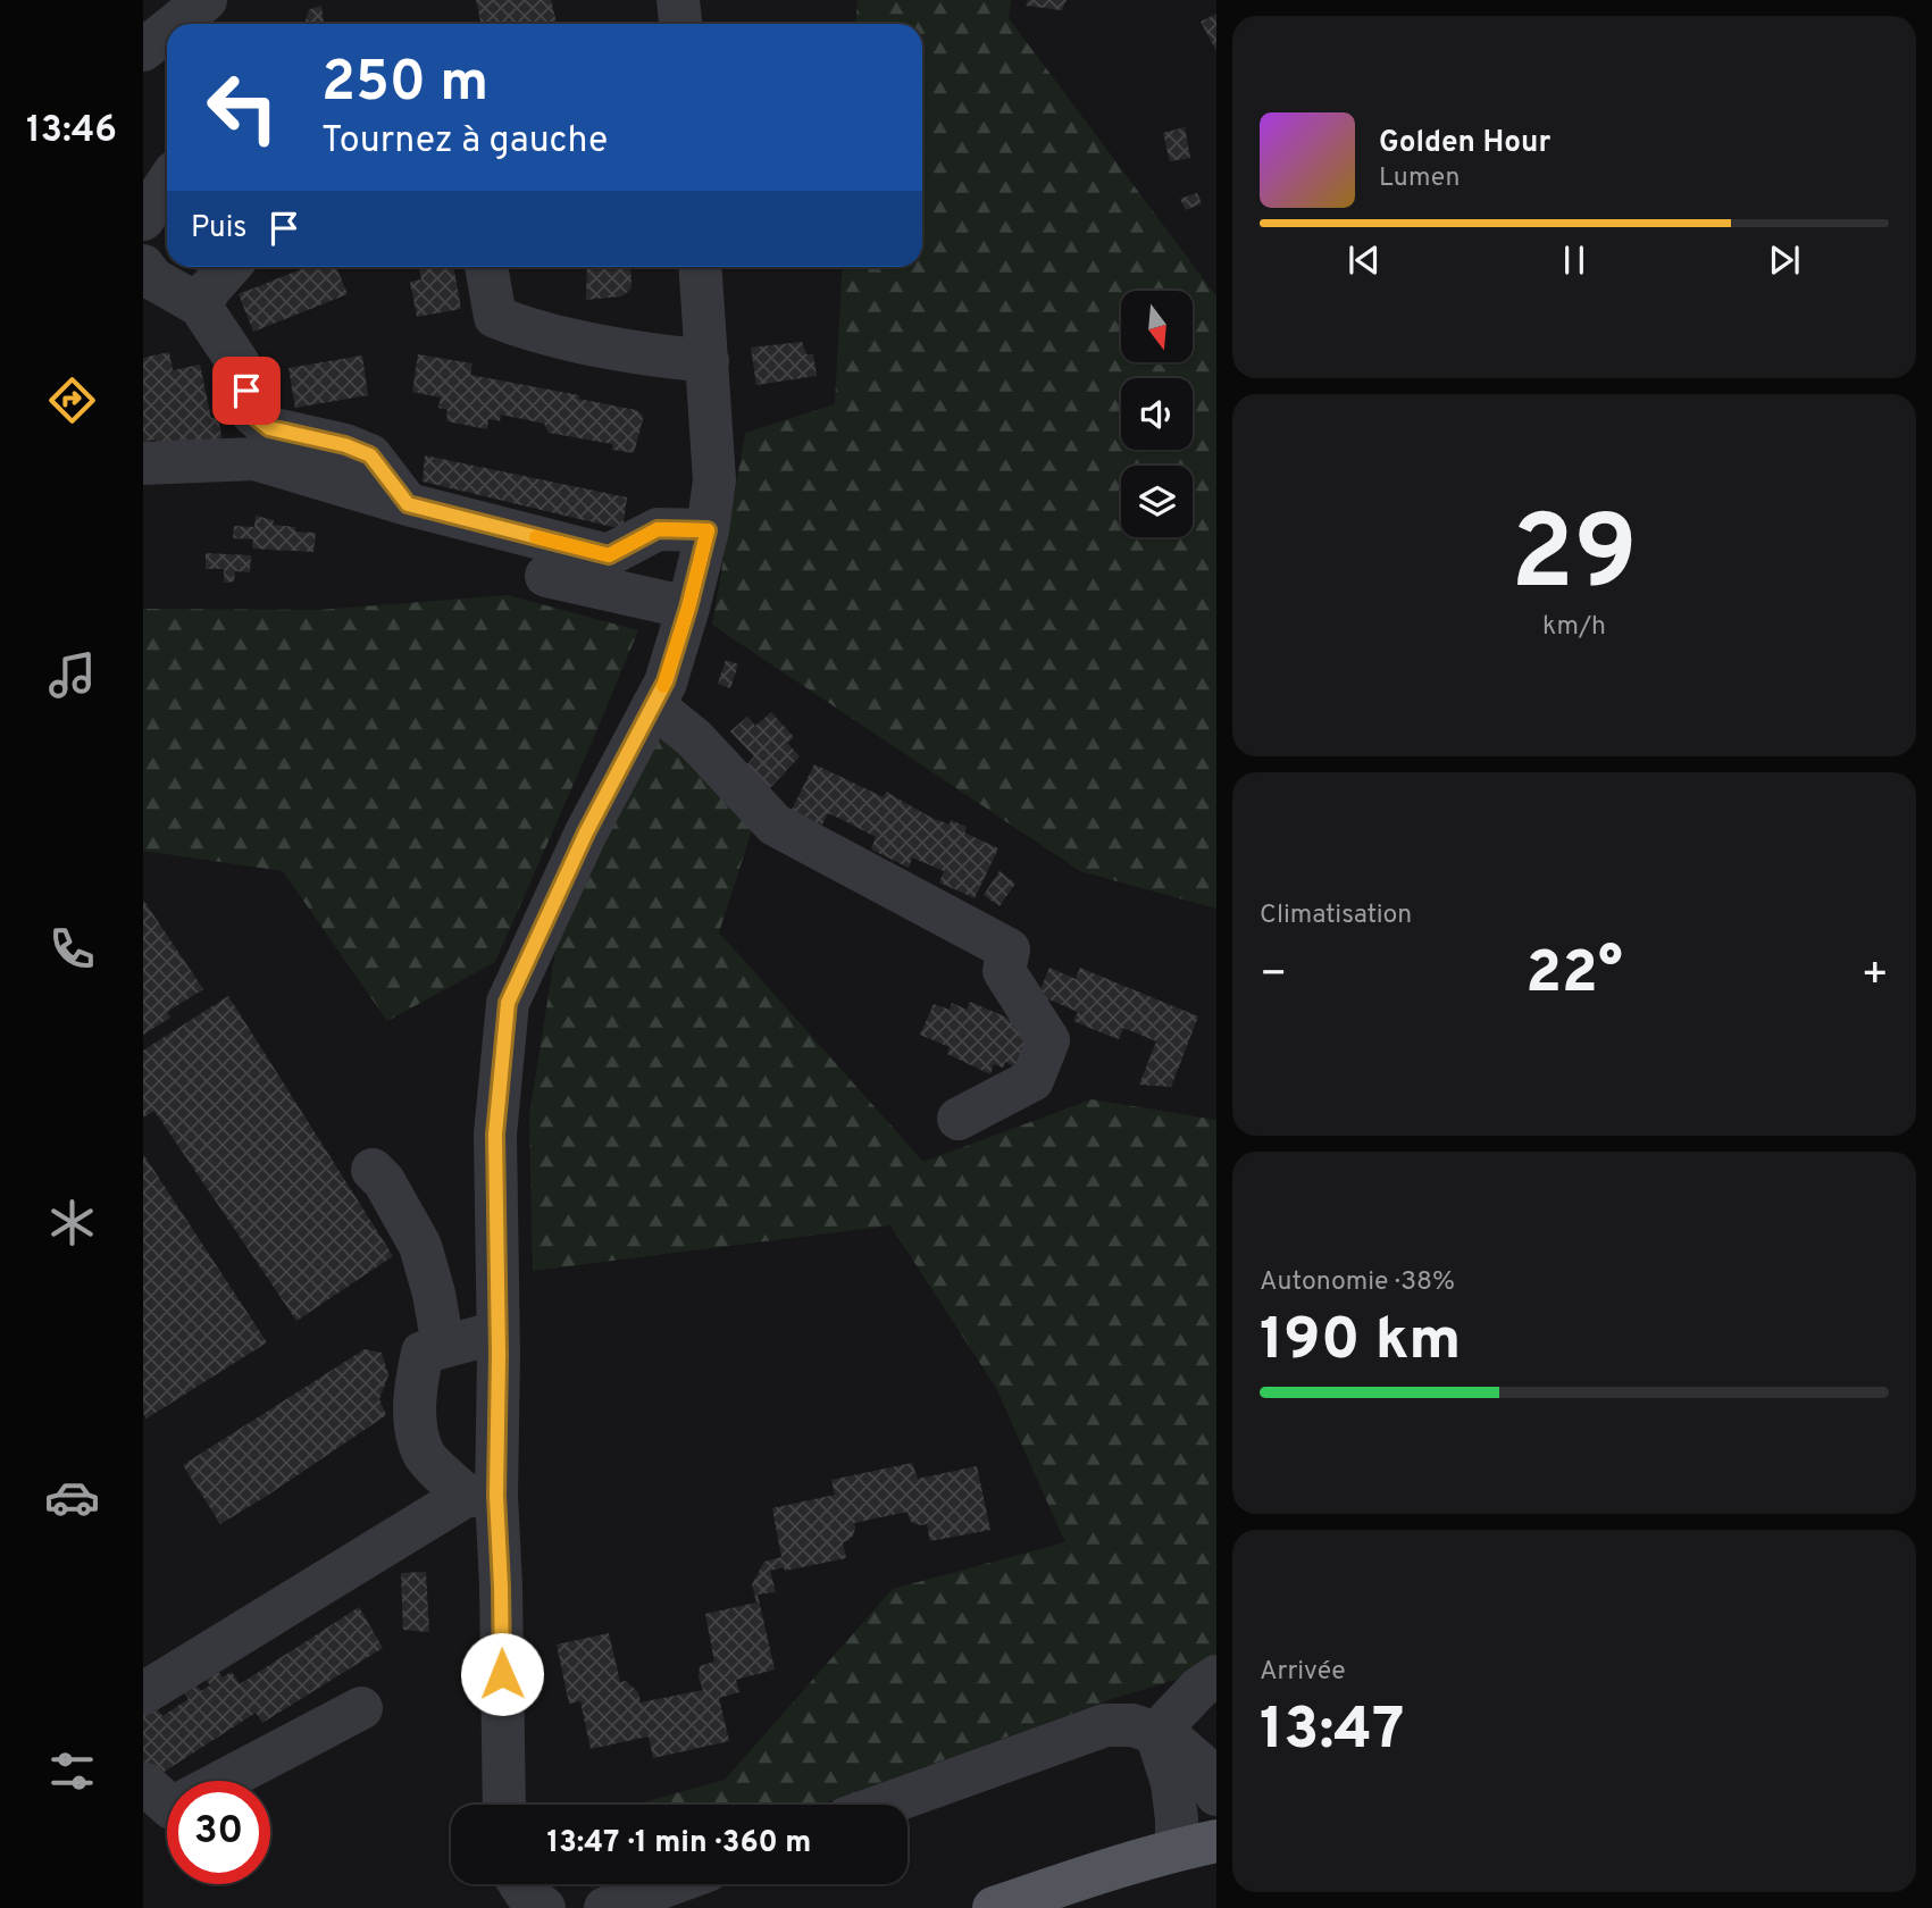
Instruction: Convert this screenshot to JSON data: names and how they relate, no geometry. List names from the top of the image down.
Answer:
{
  "north": "bottom",
  "page": {
    "tabs": "13:46",
    "turn": ["250 m", "Tournez à gauche"],
    "song": ["Golden Hour", "Lumen"],
    "then": "Puis",
    "tile": [
      ["29", "km/h"],
      "Climatisation",
      ["Autonomie · 38%", "190 km"],
      ["Arrivée", "13:47"]
    ],
    "heat": ["−", "22°", "+"],
    "limit": "30",
    "trip": "13:47 · 1 min · 360 m"
  }
}
